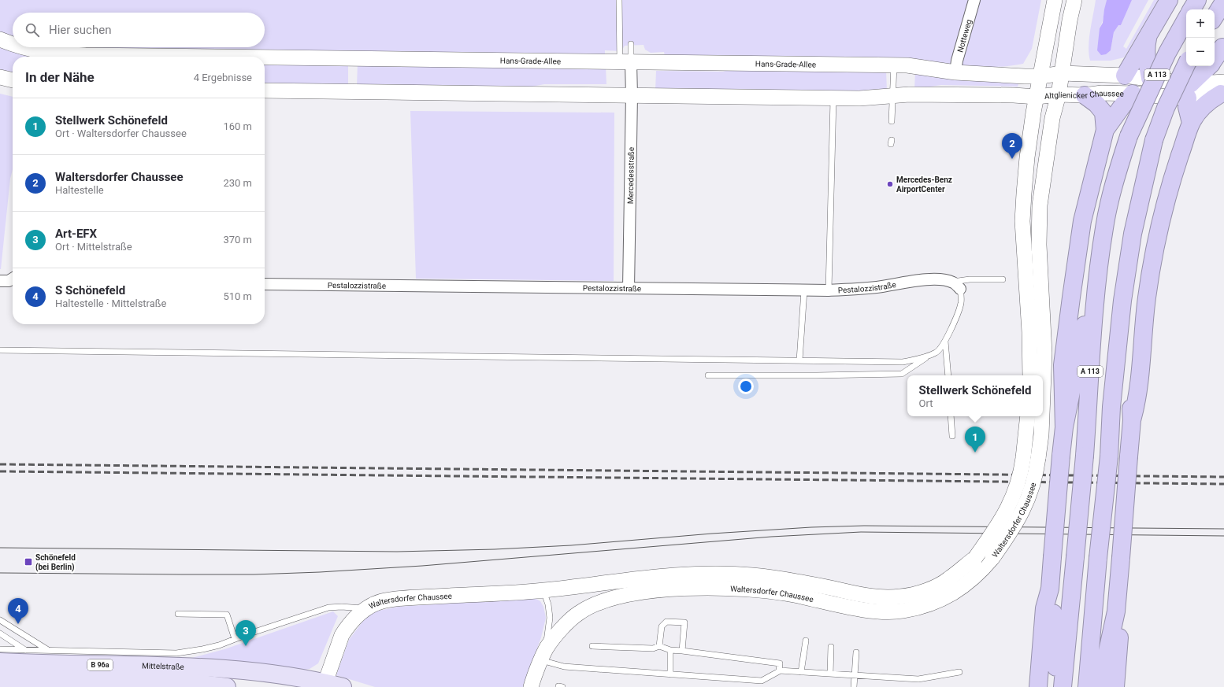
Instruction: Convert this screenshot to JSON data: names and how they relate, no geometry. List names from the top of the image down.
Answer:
{
  "streets": {
    "highway": ["A 113"],
    "main road": [
      "Hans-Grade-Allee",
      "Altglienicker Chaussee",
      "Waltersdorfer Chaussee",
      "B 96a",
      "Mittelstraße"
    ],
    "street": ["Notteweg", "Mercedesstraße", "Pestalozzistraße"]
  },
  "crossings": [
    ["Notteweg", "Hans-Grade-Allee"],
    ["Hans-Grade-Allee", "Altglienicker Chaussee"],
    ["Hans-Grade-Allee", "Mercedesstraße"],
    ["Hans-Grade-Allee", "Waltersdorfer Chaussee"],
    ["Altglienicker Chaussee", "Waltersdorfer Chaussee"],
    ["Mercedesstraße", "Pestalozzistraße"],
    ["Waltersdorfer Chaussee", "B 96a"],
    ["Waltersdorfer Chaussee", "Mittelstraße"],
    ["B 96a", "Mittelstraße"]
  ],
  "places": {
    "other": ["Mercedes-Benz AirportCenter"],
    "transit": ["Schönefeld (bei Berlin)"]
  },
  "page": {
    "map_buttons": ["+", "−"],
    "search": "Hier suchen",
    "heading": ["In der Nähe", "4 Ergebnisse"],
    "list": [
      {
        "mark": "1",
        "name": "Stellwerk Schönefeld",
        "note": "Ort · Waltersdorfer Chaussee",
        "value": "160 m"
      },
      {
        "mark": "2",
        "name": "Waltersdorfer Chaussee",
        "note": "Haltestelle",
        "value": "230 m"
      },
      {
        "mark": "3",
        "name": "Art-EFX",
        "note": "Ort · Mittelstraße",
        "value": "370 m"
      },
      {
        "mark": "4",
        "name": "S Schönefeld",
        "note": "Haltestelle · Mittelstraße",
        "value": "510 m"
      }
    ],
    "pins": [
      "2",
      "1",
      "4",
      "3"
    ],
    "popup": ["Stellwerk Schönefeld", "Ort"]
  }
}
